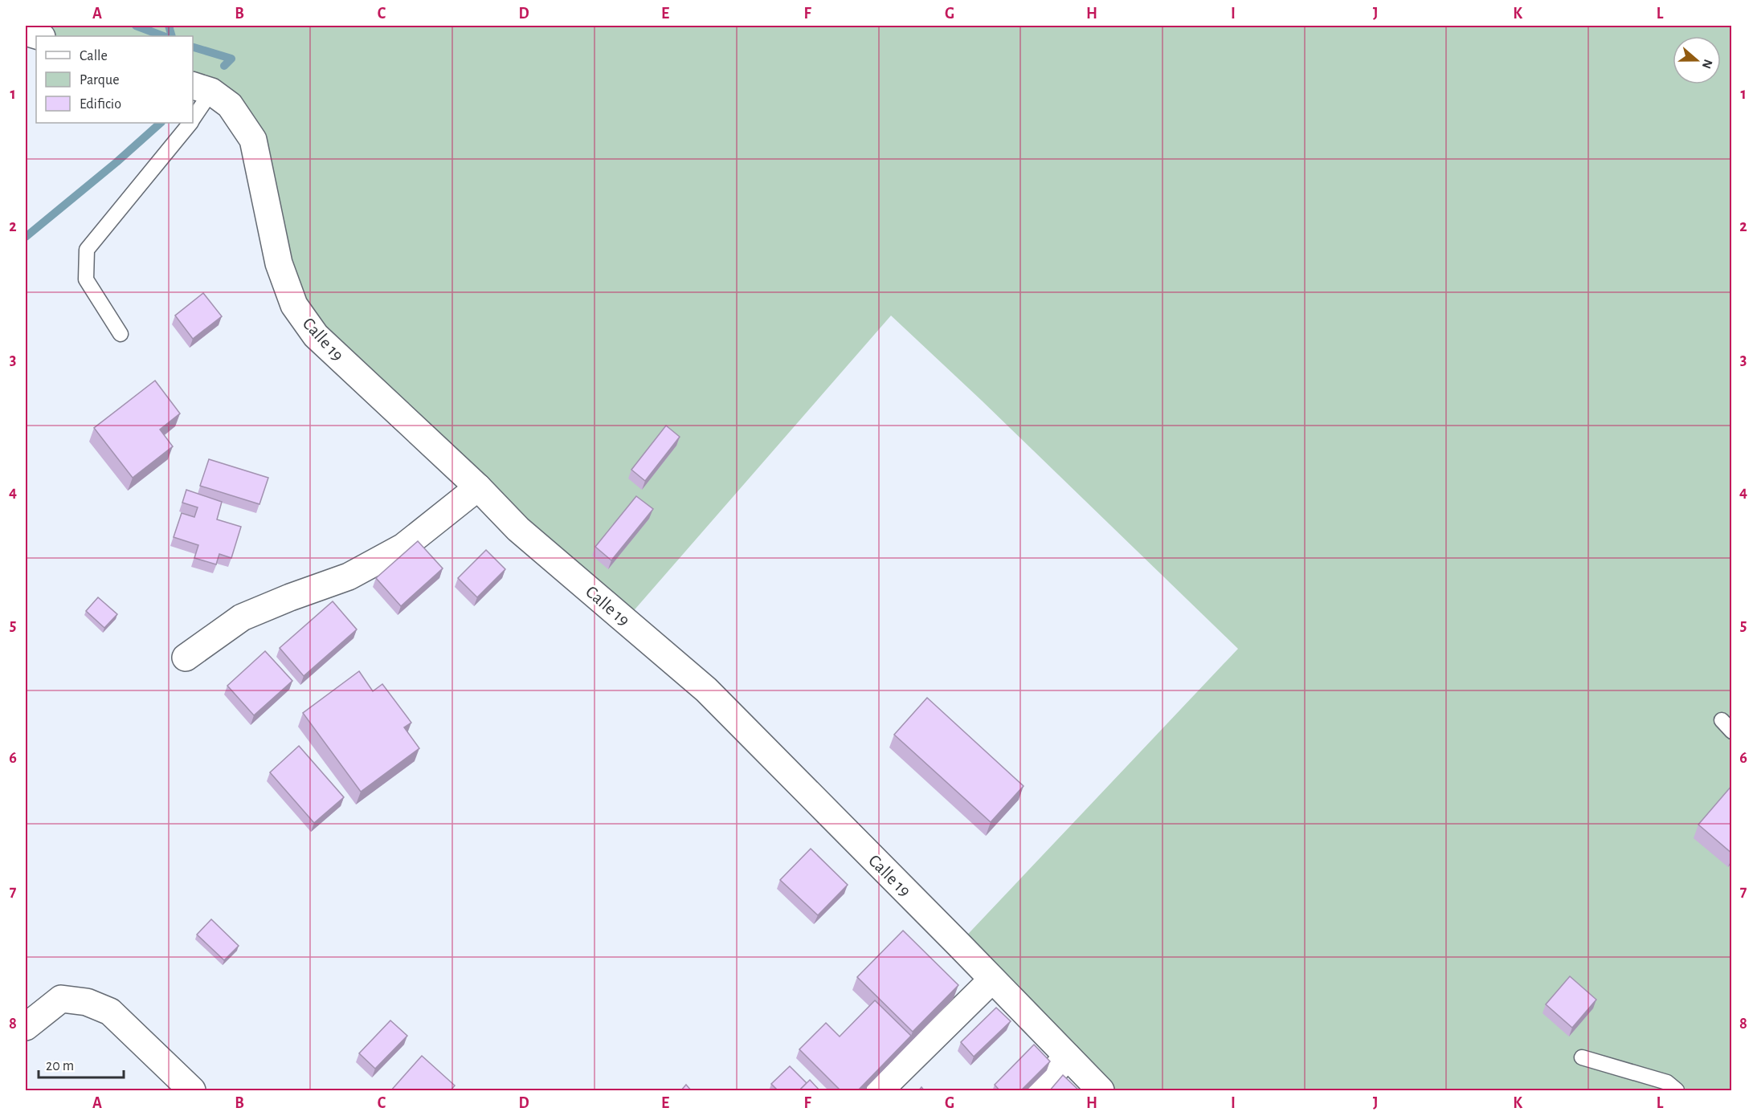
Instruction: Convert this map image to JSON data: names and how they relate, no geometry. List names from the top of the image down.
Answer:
{
  "streets": {
    "street": ["Calle 19"]
  },
  "legend": ["Calle", "Parque", "Edificio"],
  "scale_bar": "20 m",
  "north": "right",
  "grid": {
    "columns": [
      "A",
      "B",
      "C",
      "D",
      "E",
      "F",
      "G",
      "H",
      "I",
      "J",
      "K",
      "L"
    ],
    "rows": [
      "1",
      "2",
      "3",
      "4",
      "5",
      "6",
      "7",
      "8"
    ]
  }
}
